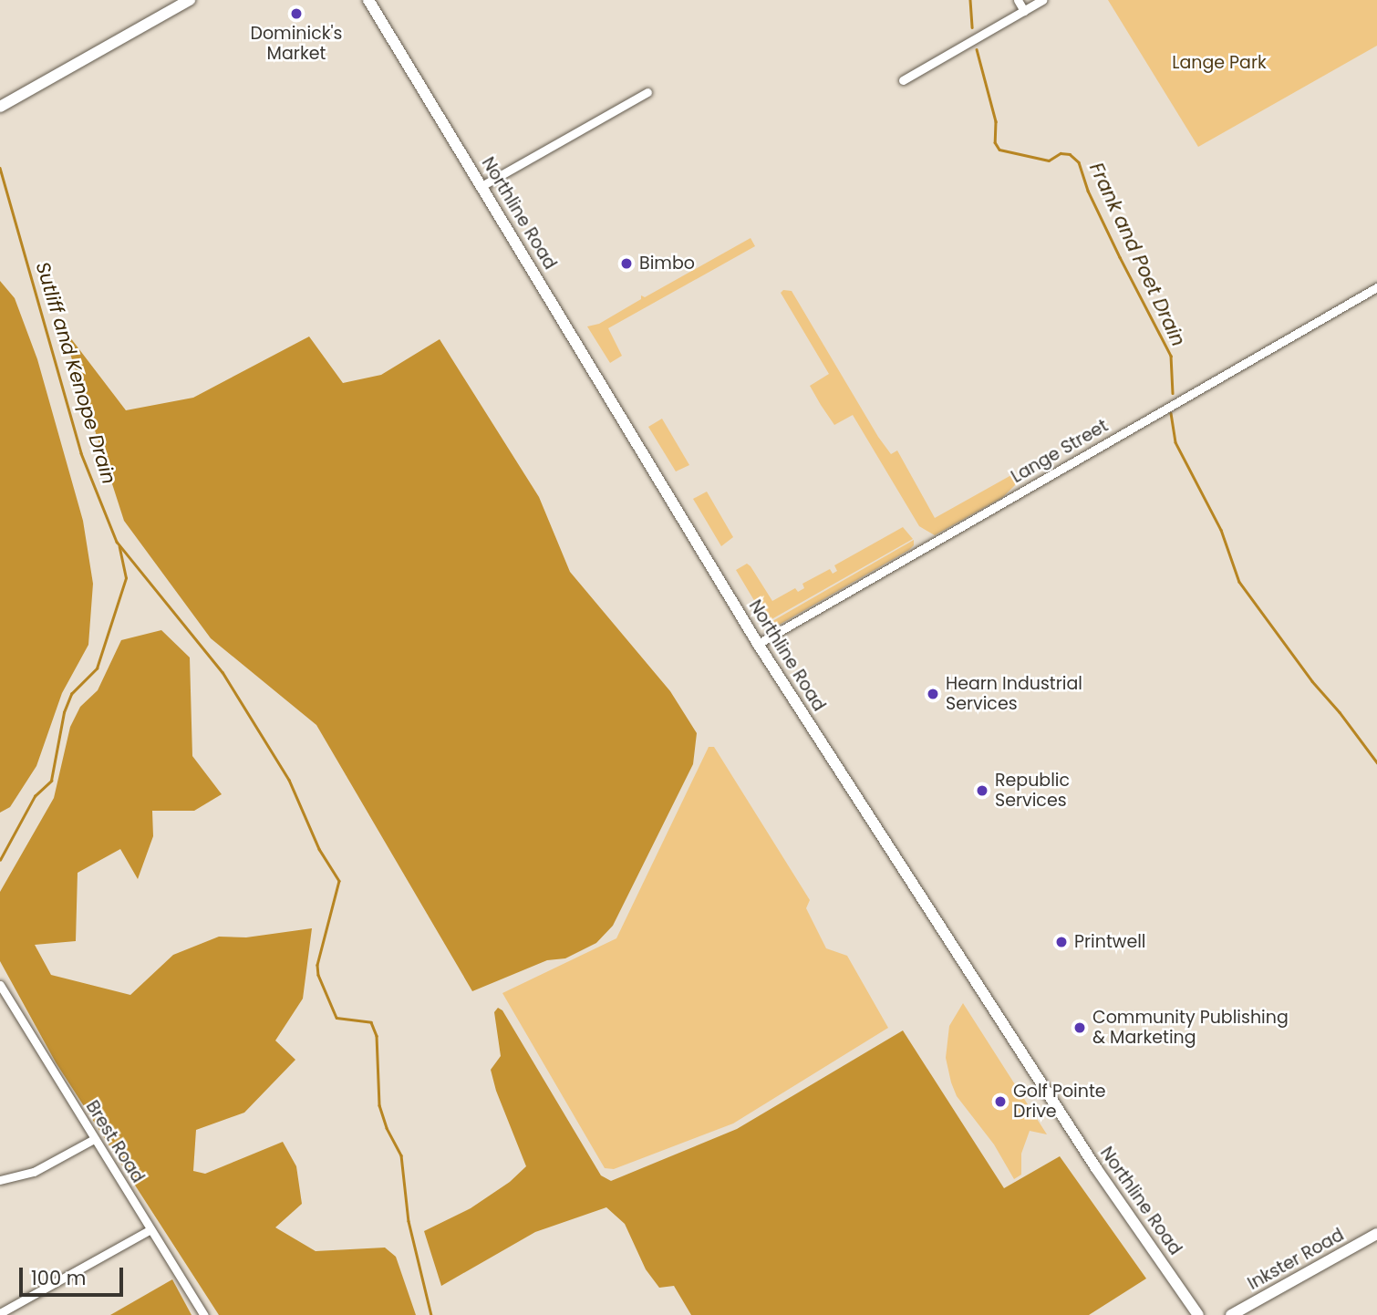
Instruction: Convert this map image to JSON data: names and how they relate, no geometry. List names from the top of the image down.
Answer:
{
  "streets": {
    "main road": ["Northline Road", "Inkster Road"],
    "street": ["Lange Street", "Brest Road"]
  },
  "crossings": [
    ["Northline Road", "Lange Street"]
  ],
  "water": ["Frank and Poet Drain", "Sutliff and Kenope Drain"],
  "parks": ["Lange Park"],
  "places": [
    "Dominick's Market",
    "Bimbo",
    "Hearn Industrial Services",
    "Republic Services",
    "Printwell",
    "Community Publishing & Marketing",
    "Golf Pointe Drive"
  ],
  "scale_bar": "100 m"
}
